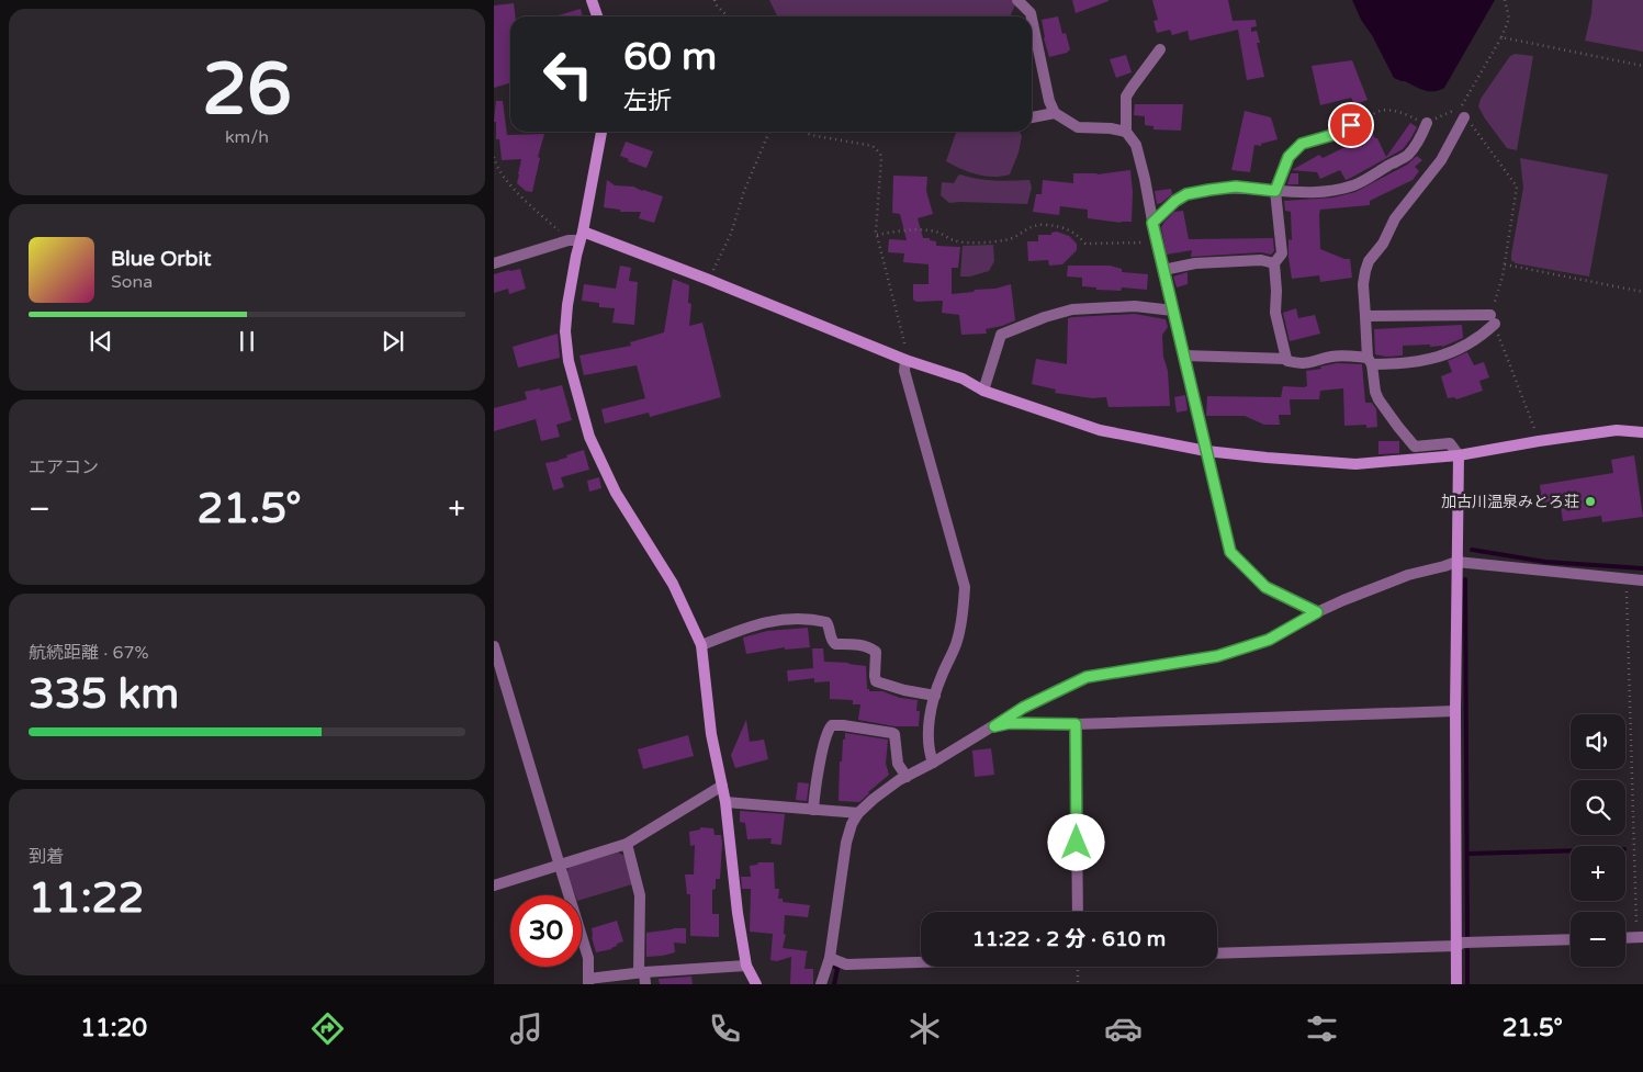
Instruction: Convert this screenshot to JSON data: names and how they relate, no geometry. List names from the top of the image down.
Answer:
{
  "places": ["加古川温泉みとろ荘"],
  "page": {
    "tile": [
      ["26", "km/h"],
      "エアコン",
      ["航続距離 · 67%", "335 km"],
      ["到着", "11:22"]
    ],
    "turn": ["60 m", "左折"],
    "song": ["Blue Orbit", "Sona"],
    "heat": ["−", "21.5°", "+"],
    "map_buttons": ["+", "−"],
    "limit": "30",
    "trip": "11:22 · 2 分 · 610 m",
    "tabs": ["11:20", "21.5°"]
  }
}
